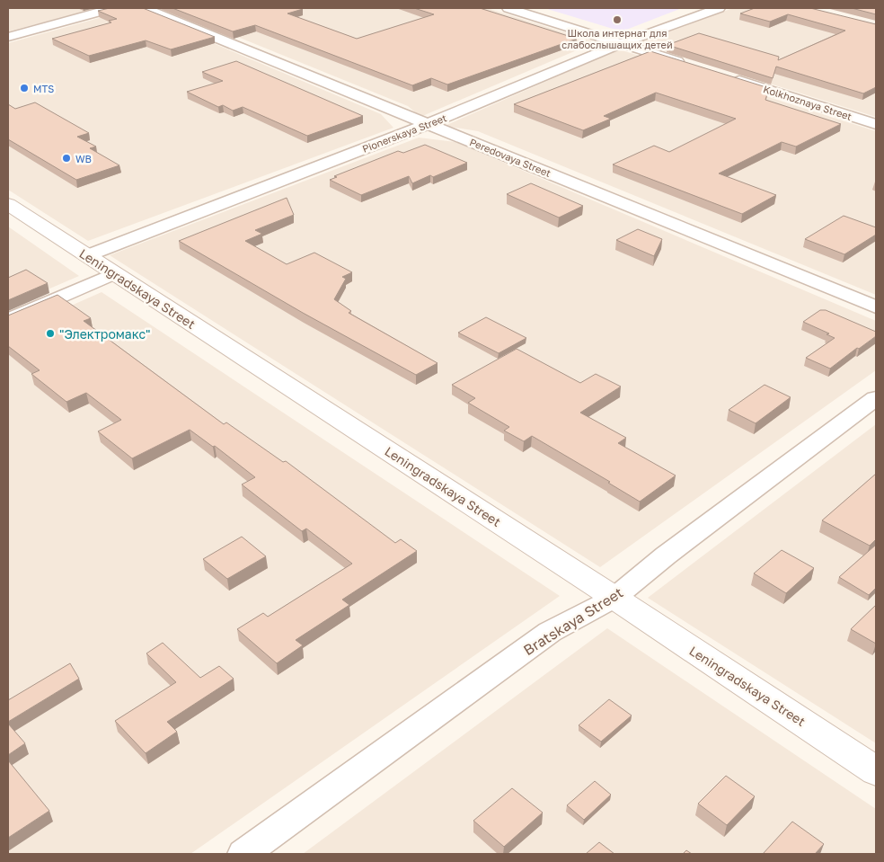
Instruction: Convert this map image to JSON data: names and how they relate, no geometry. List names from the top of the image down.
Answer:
{
  "streets": {
    "street": [
      "Kolkhoznaya Street",
      "Pionerskaya Street",
      "Peredovaya Street",
      "Leningradskaya Street",
      "Bratskaya Street"
    ]
  },
  "crossings": [
    ["Pionerskaya Street", "Peredovaya Street"],
    ["Pionerskaya Street", "Leningradskaya Street"],
    ["Leningradskaya Street", "Bratskaya Street"]
  ],
  "places": [
    "Школа интернат для слабослышащих детей",
    "MTS",
    "WB",
    "\"Электромакс\""
  ]
}
